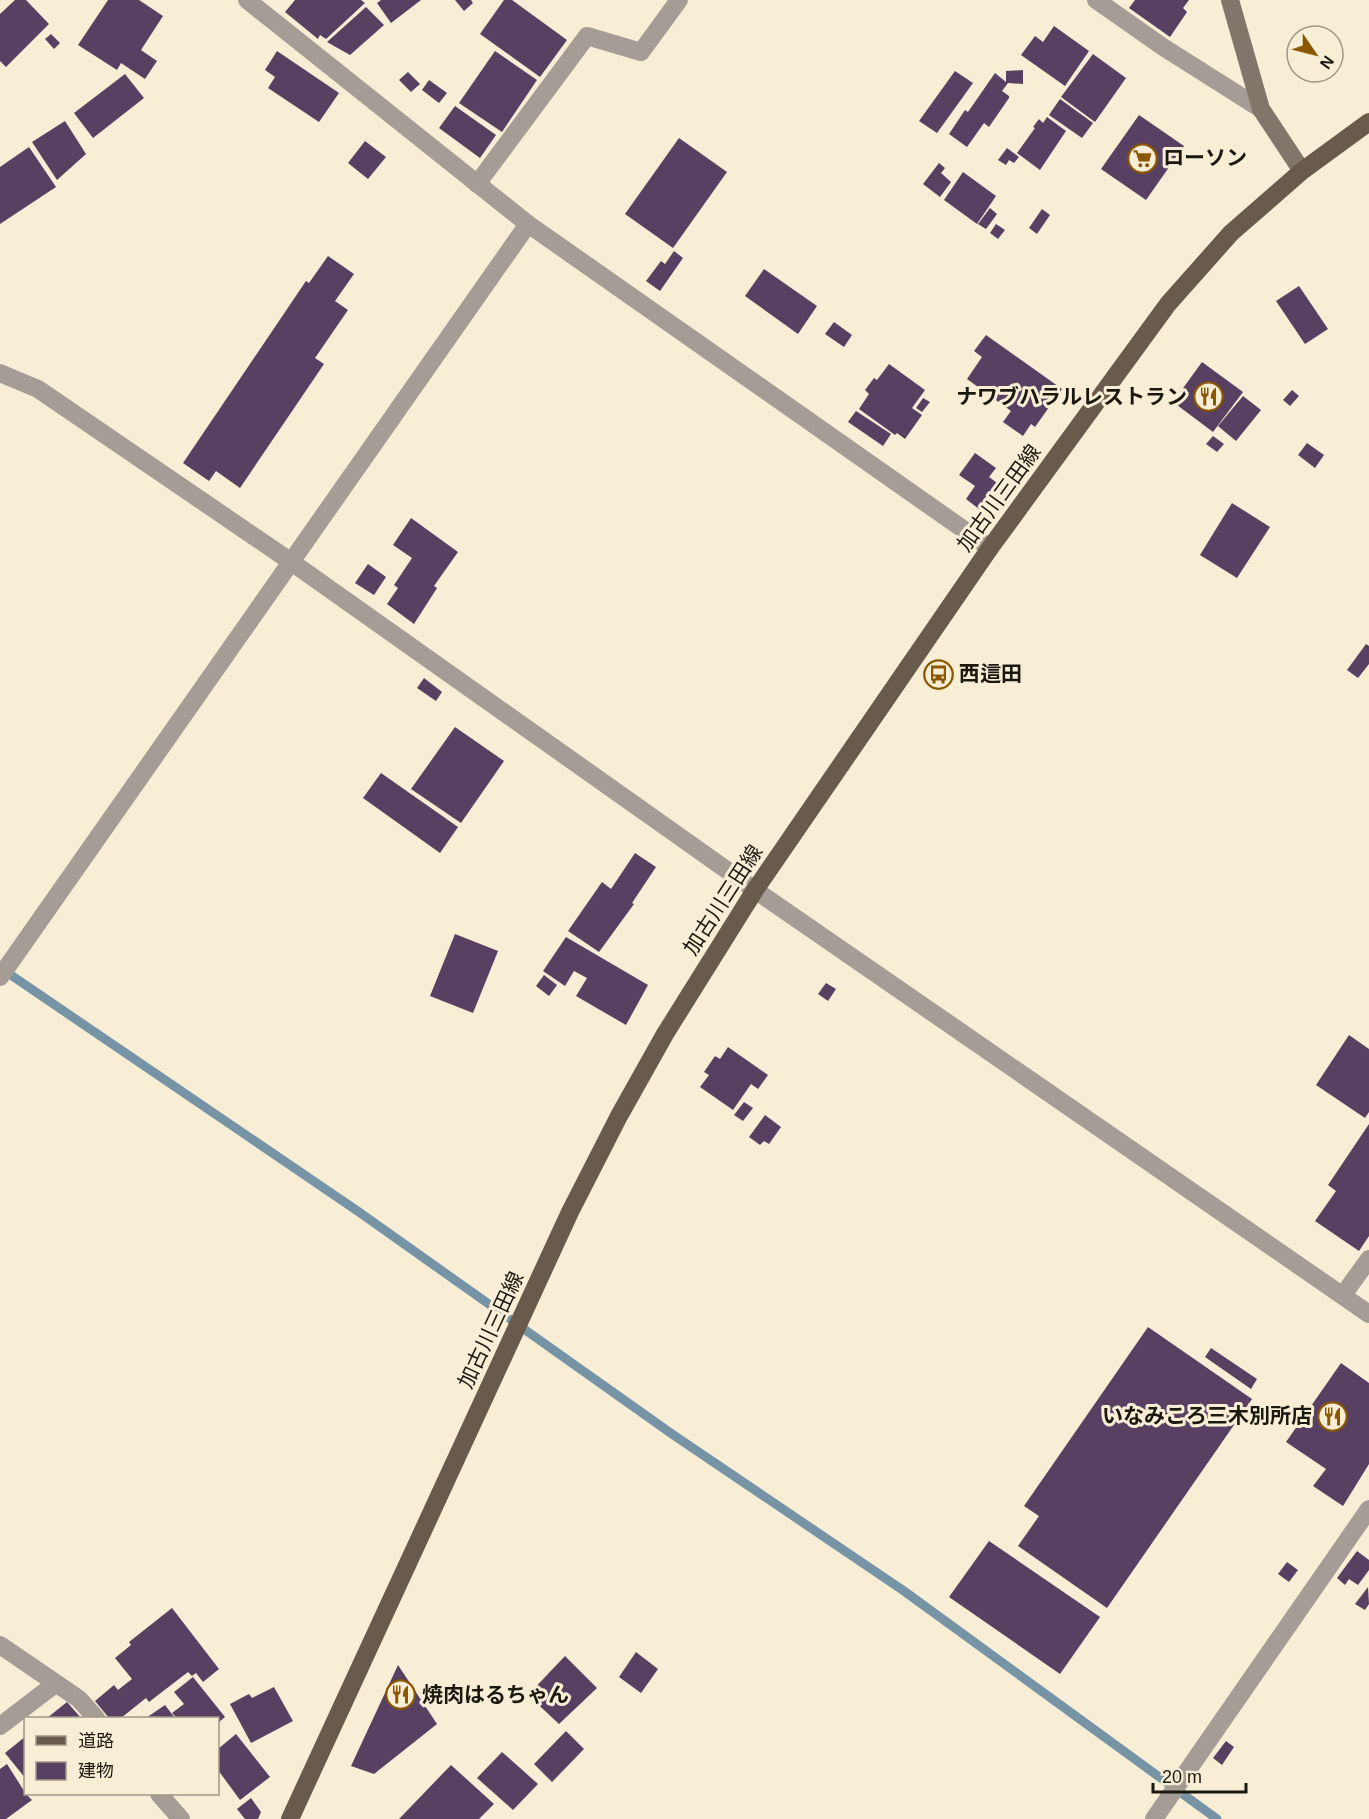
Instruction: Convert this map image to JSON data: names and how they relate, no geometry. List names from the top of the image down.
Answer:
{
  "streets": {
    "main road": ["加古川三田線"]
  },
  "places": {
    "supermarket": ["ローソン"],
    "restaurant": ["ナワブハラルレストラン", "いなみころ三木別所店", "焼肉はるちゃん"],
    "bus stop": ["西這田"]
  },
  "legend": ["道路", "建物"],
  "scale_bar": "20 m",
  "north": "bottom right"
}
